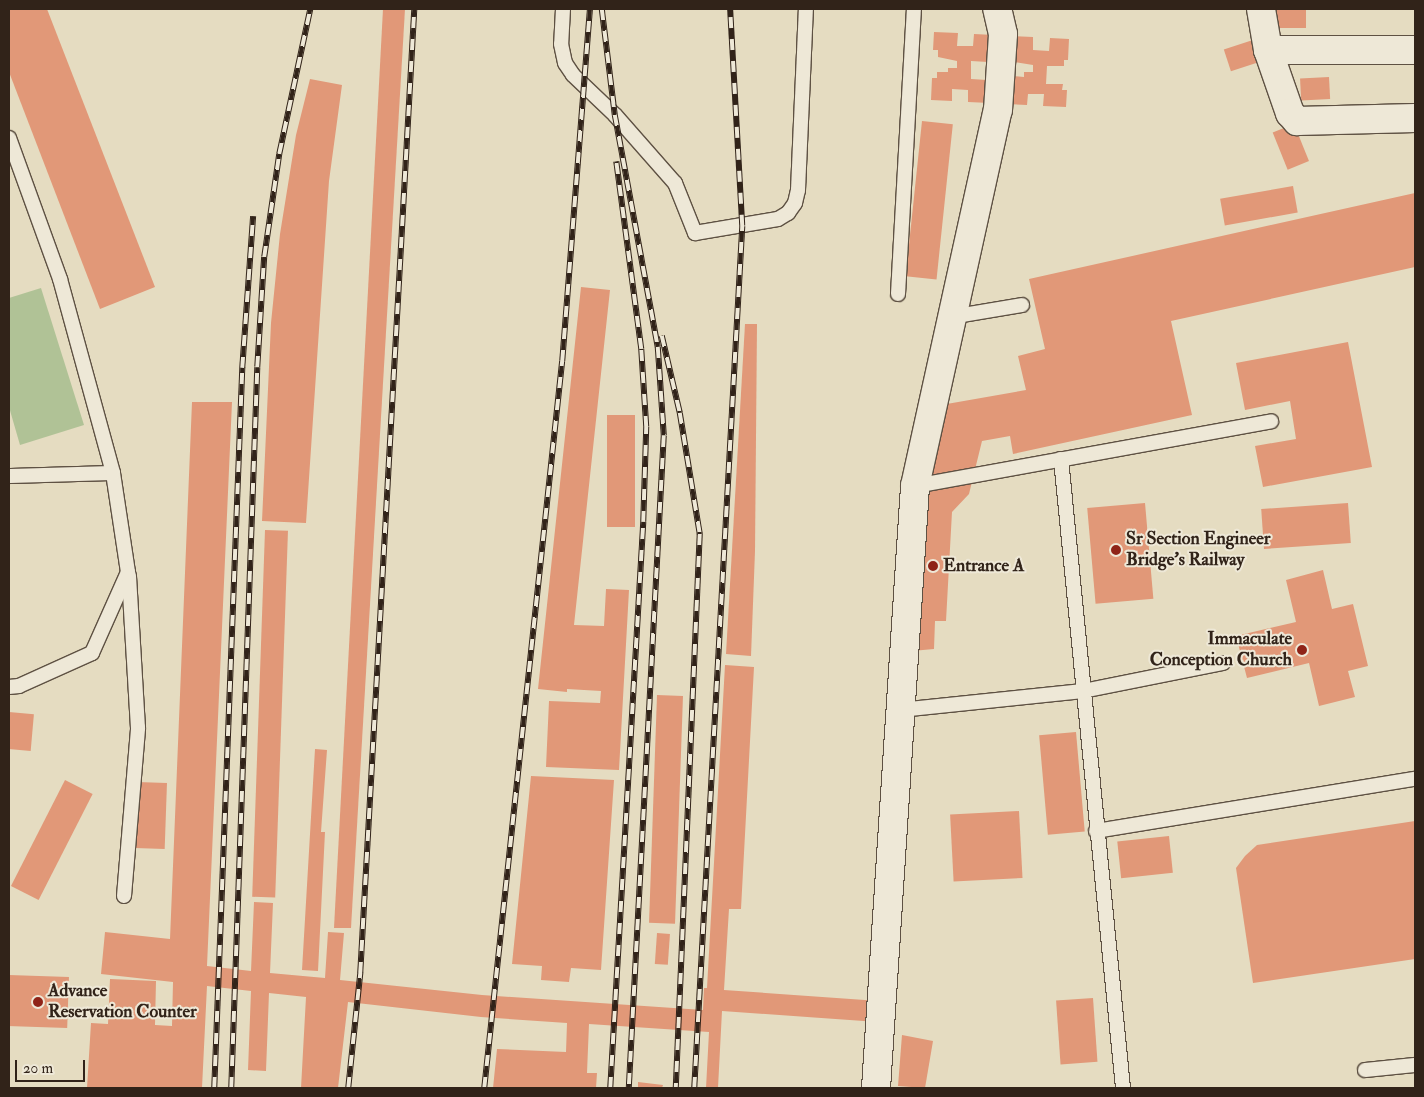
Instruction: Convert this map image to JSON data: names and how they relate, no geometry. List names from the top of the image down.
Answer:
{
  "places": [
    "Sr Section Engineer Bridge's Railway",
    "Entrance A",
    "Immaculate Conception Church",
    "Advance Reservation Counter"
  ],
  "scale_bar": "20 m"
}
